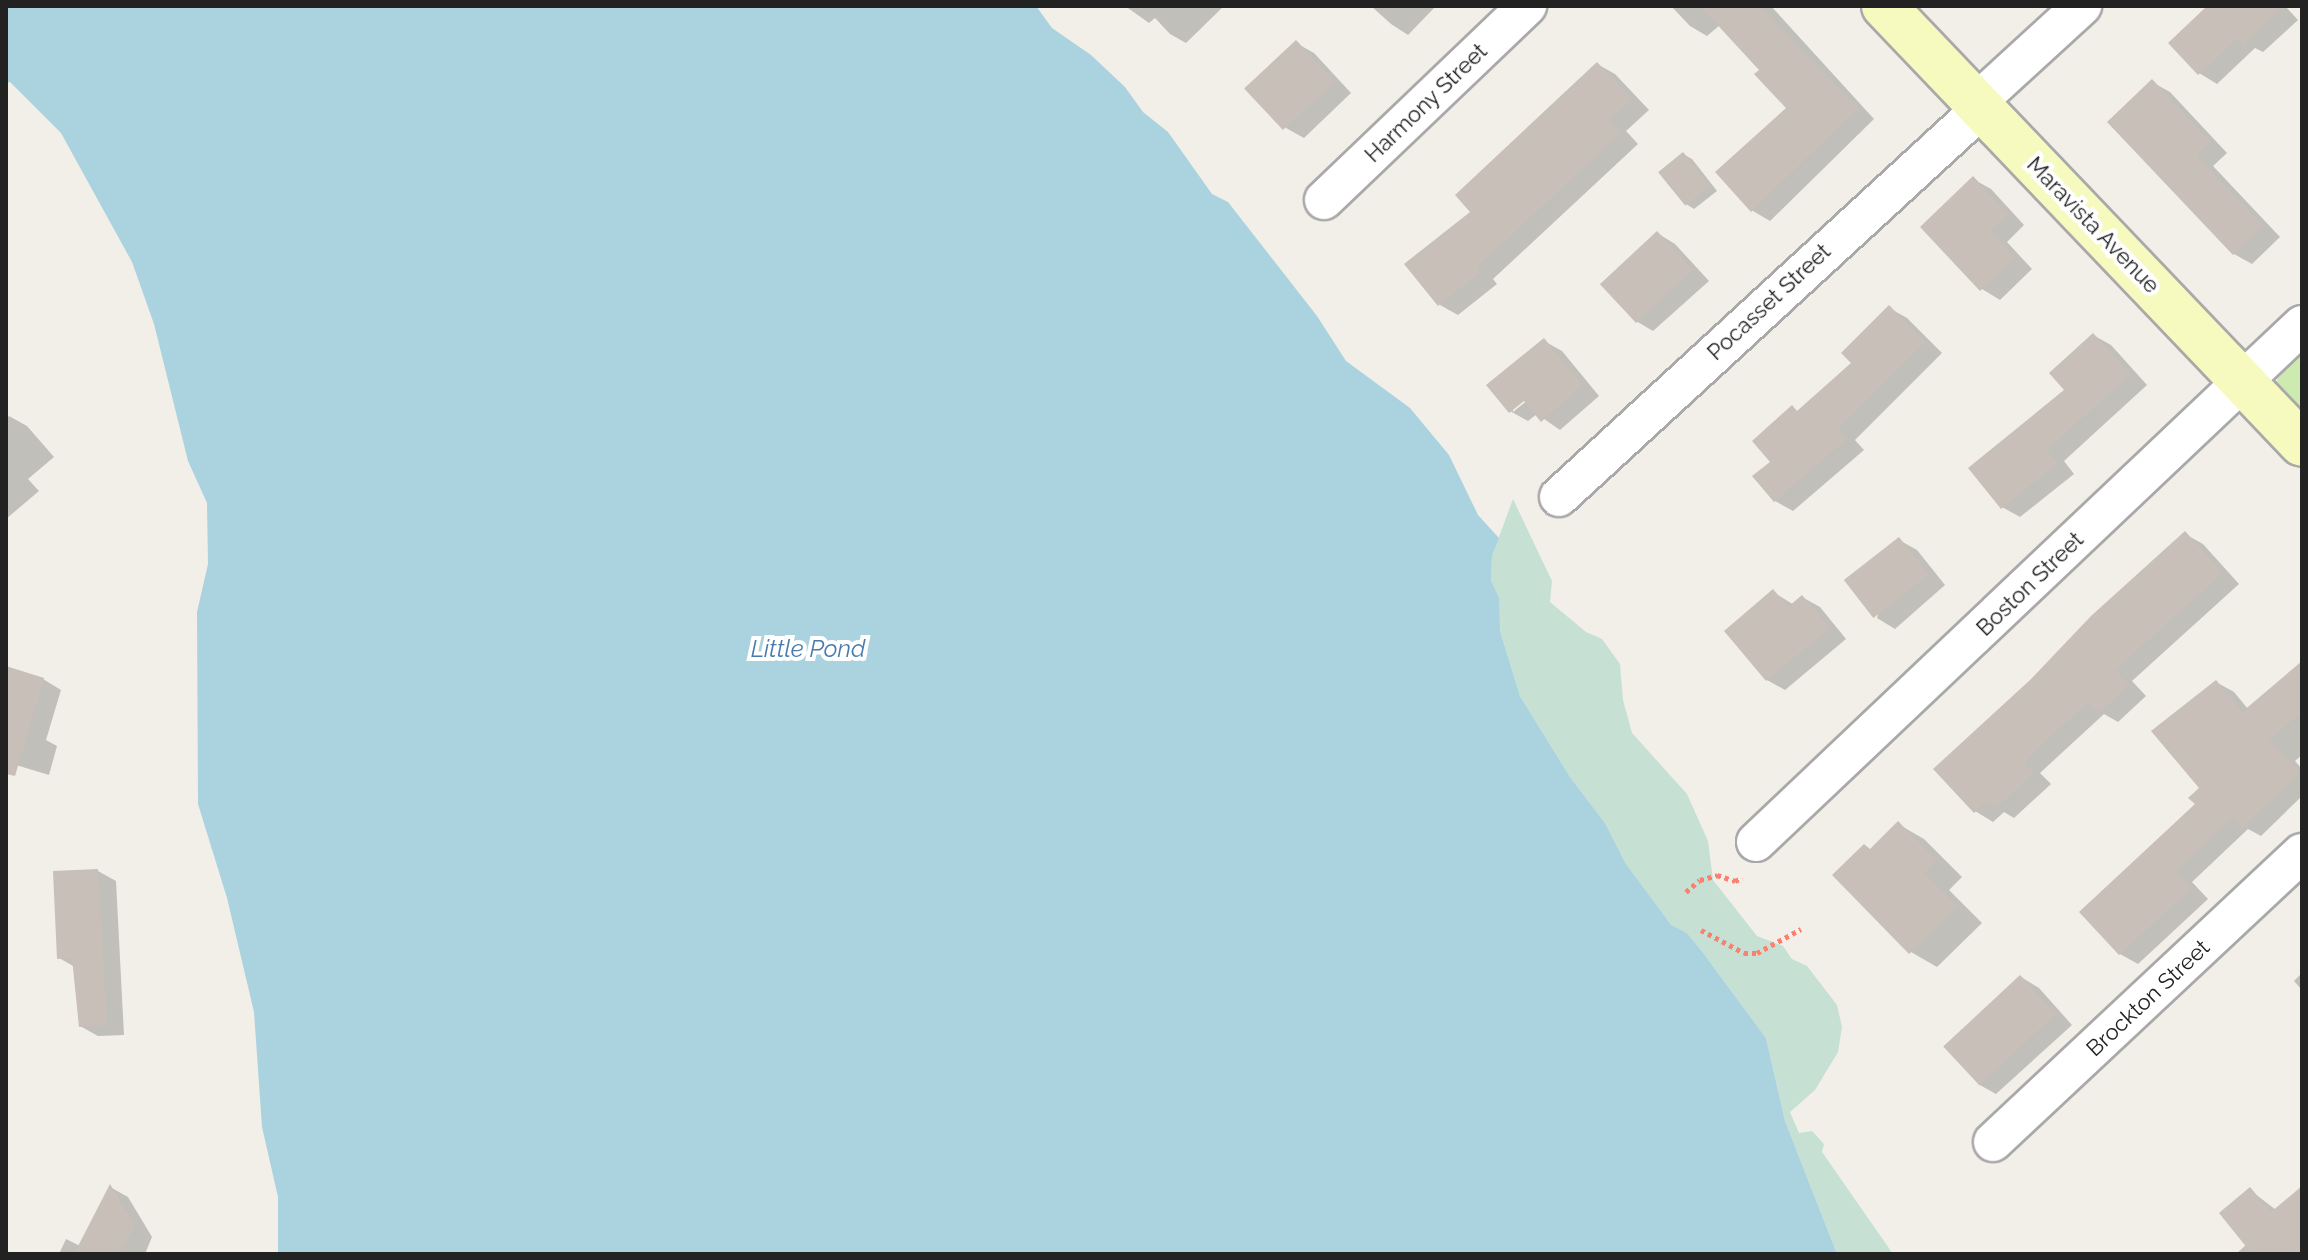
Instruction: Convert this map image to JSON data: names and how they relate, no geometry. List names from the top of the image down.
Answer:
{
  "streets": {
    "main road": ["Maravista Avenue"],
    "street": [
      "Harmony Street",
      "Pocasset Street",
      "Boston Street",
      "Brockton Street"
    ]
  },
  "crossings": [
    ["Maravista Avenue", "Pocasset Street"],
    ["Maravista Avenue", "Boston Street"]
  ],
  "water": ["Little Pond"]
}
